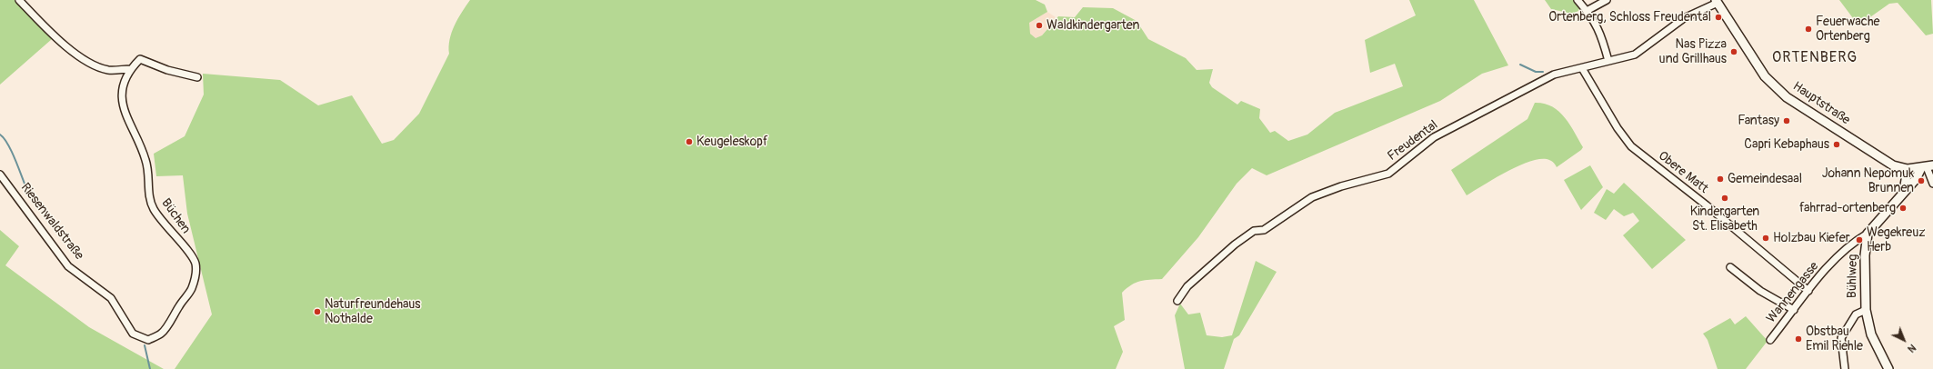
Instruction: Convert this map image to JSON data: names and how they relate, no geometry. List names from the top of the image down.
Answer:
{
  "streets": {
    "street": [
      "Hauptstraße",
      "Freudental",
      "Obere Matt",
      "Büchen",
      "Riesenwaldstraße",
      "Bühlweg",
      "Wannengasse"
    ]
  },
  "crossings": [
    ["Hauptstraße", "Freudental"],
    ["Freudental", "Obere Matt"],
    ["Obere Matt", "Wannengasse"],
    ["Büchen", "Riesenwaldstraße"],
    ["Bühlweg", "Wannengasse"]
  ],
  "districts": ["ORTENBERG"],
  "places": [
    "Ortenberg, Schloss Freudental",
    "Waldkindergarten",
    "Feuerwache Ortenberg",
    "Nas Pizza und Grillhaus",
    "Fantasy",
    "Keugeleskopf",
    "Capri Kebaphaus",
    "Gemeindesaal",
    "Johann Nepomuk Brunnen",
    "Kindergarten St. Elisabeth",
    "fahrrad-ortenberg",
    "Holzbau Kiefer",
    "Wegekreuz Herb",
    "Naturfreundehaus Nothalde",
    "Obstbau Emil Riehle"
  ],
  "north": "bottom right"
}
